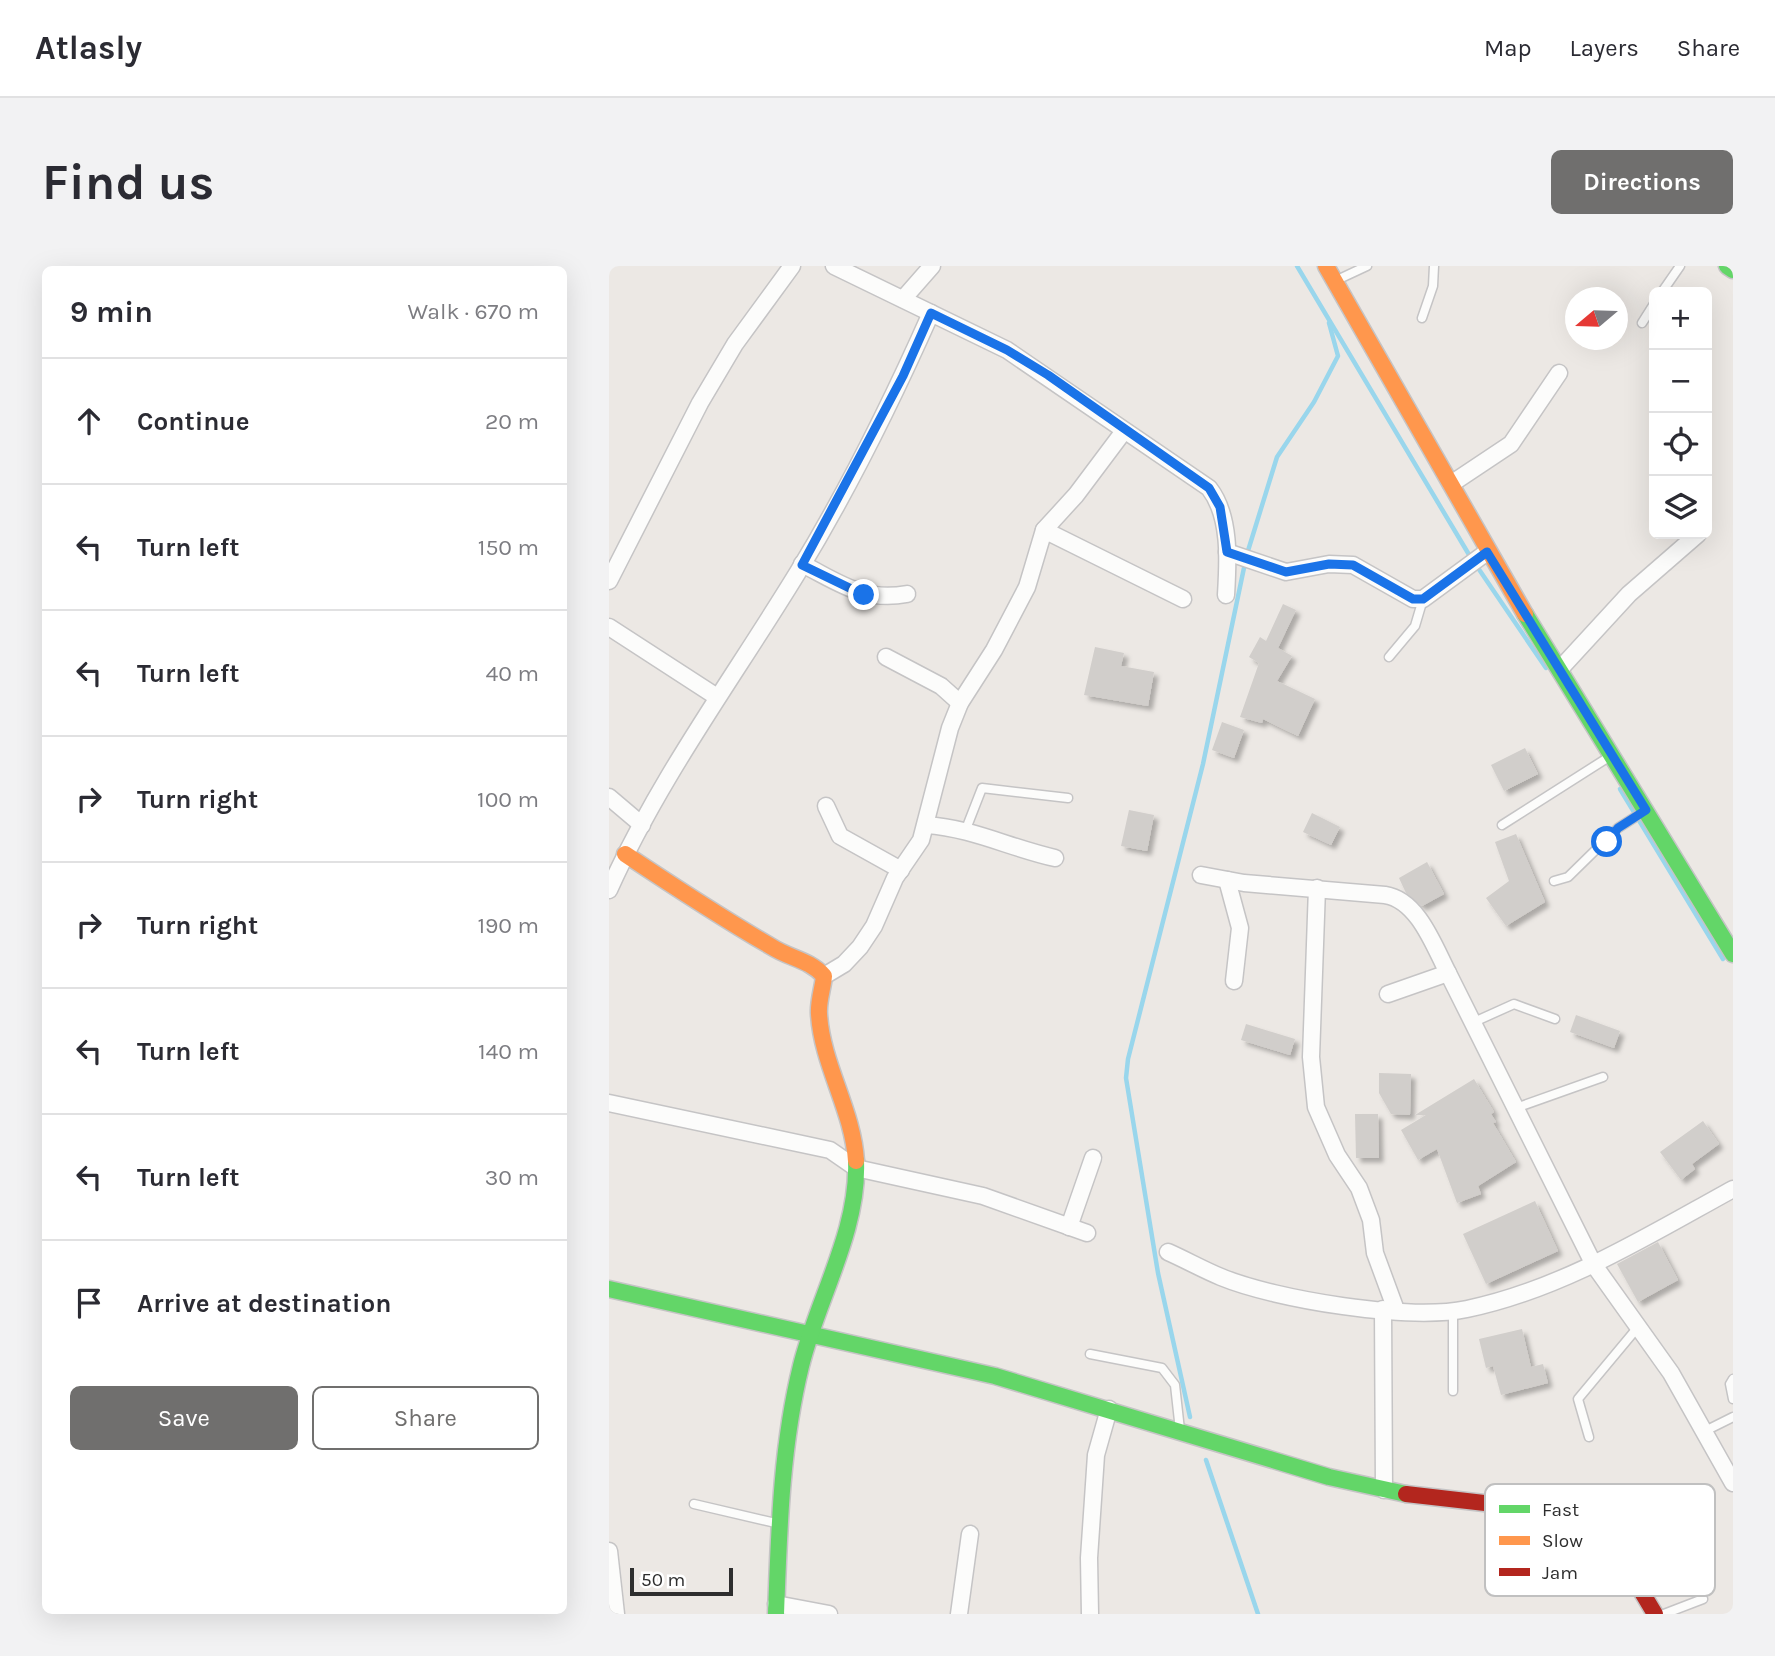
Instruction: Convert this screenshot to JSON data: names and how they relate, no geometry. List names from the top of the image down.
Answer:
{
  "legend": ["Fast", "Slow", "Jam"],
  "scale_bar": "50 m",
  "north": "left",
  "page": {
    "header": "Atlasly",
    "nav": ["Map", "Layers", "Share"],
    "buttons": [
      "Directions",
      ["Save", "Share"]
    ],
    "title": "Find us",
    "heading": ["9 min", "Walk · 670 m"],
    "map_buttons": ["+", "−"],
    "list": [
      ["Continue", "20 m"],
      ["Turn left", "150 m"],
      ["Turn left", "40 m"],
      ["Turn right", "100 m"],
      ["Turn right", "190 m"],
      ["Turn left", "140 m"],
      ["Turn left", "30 m"],
      "Arrive at destination"
    ],
    "scale": "50 m"
  }
}
